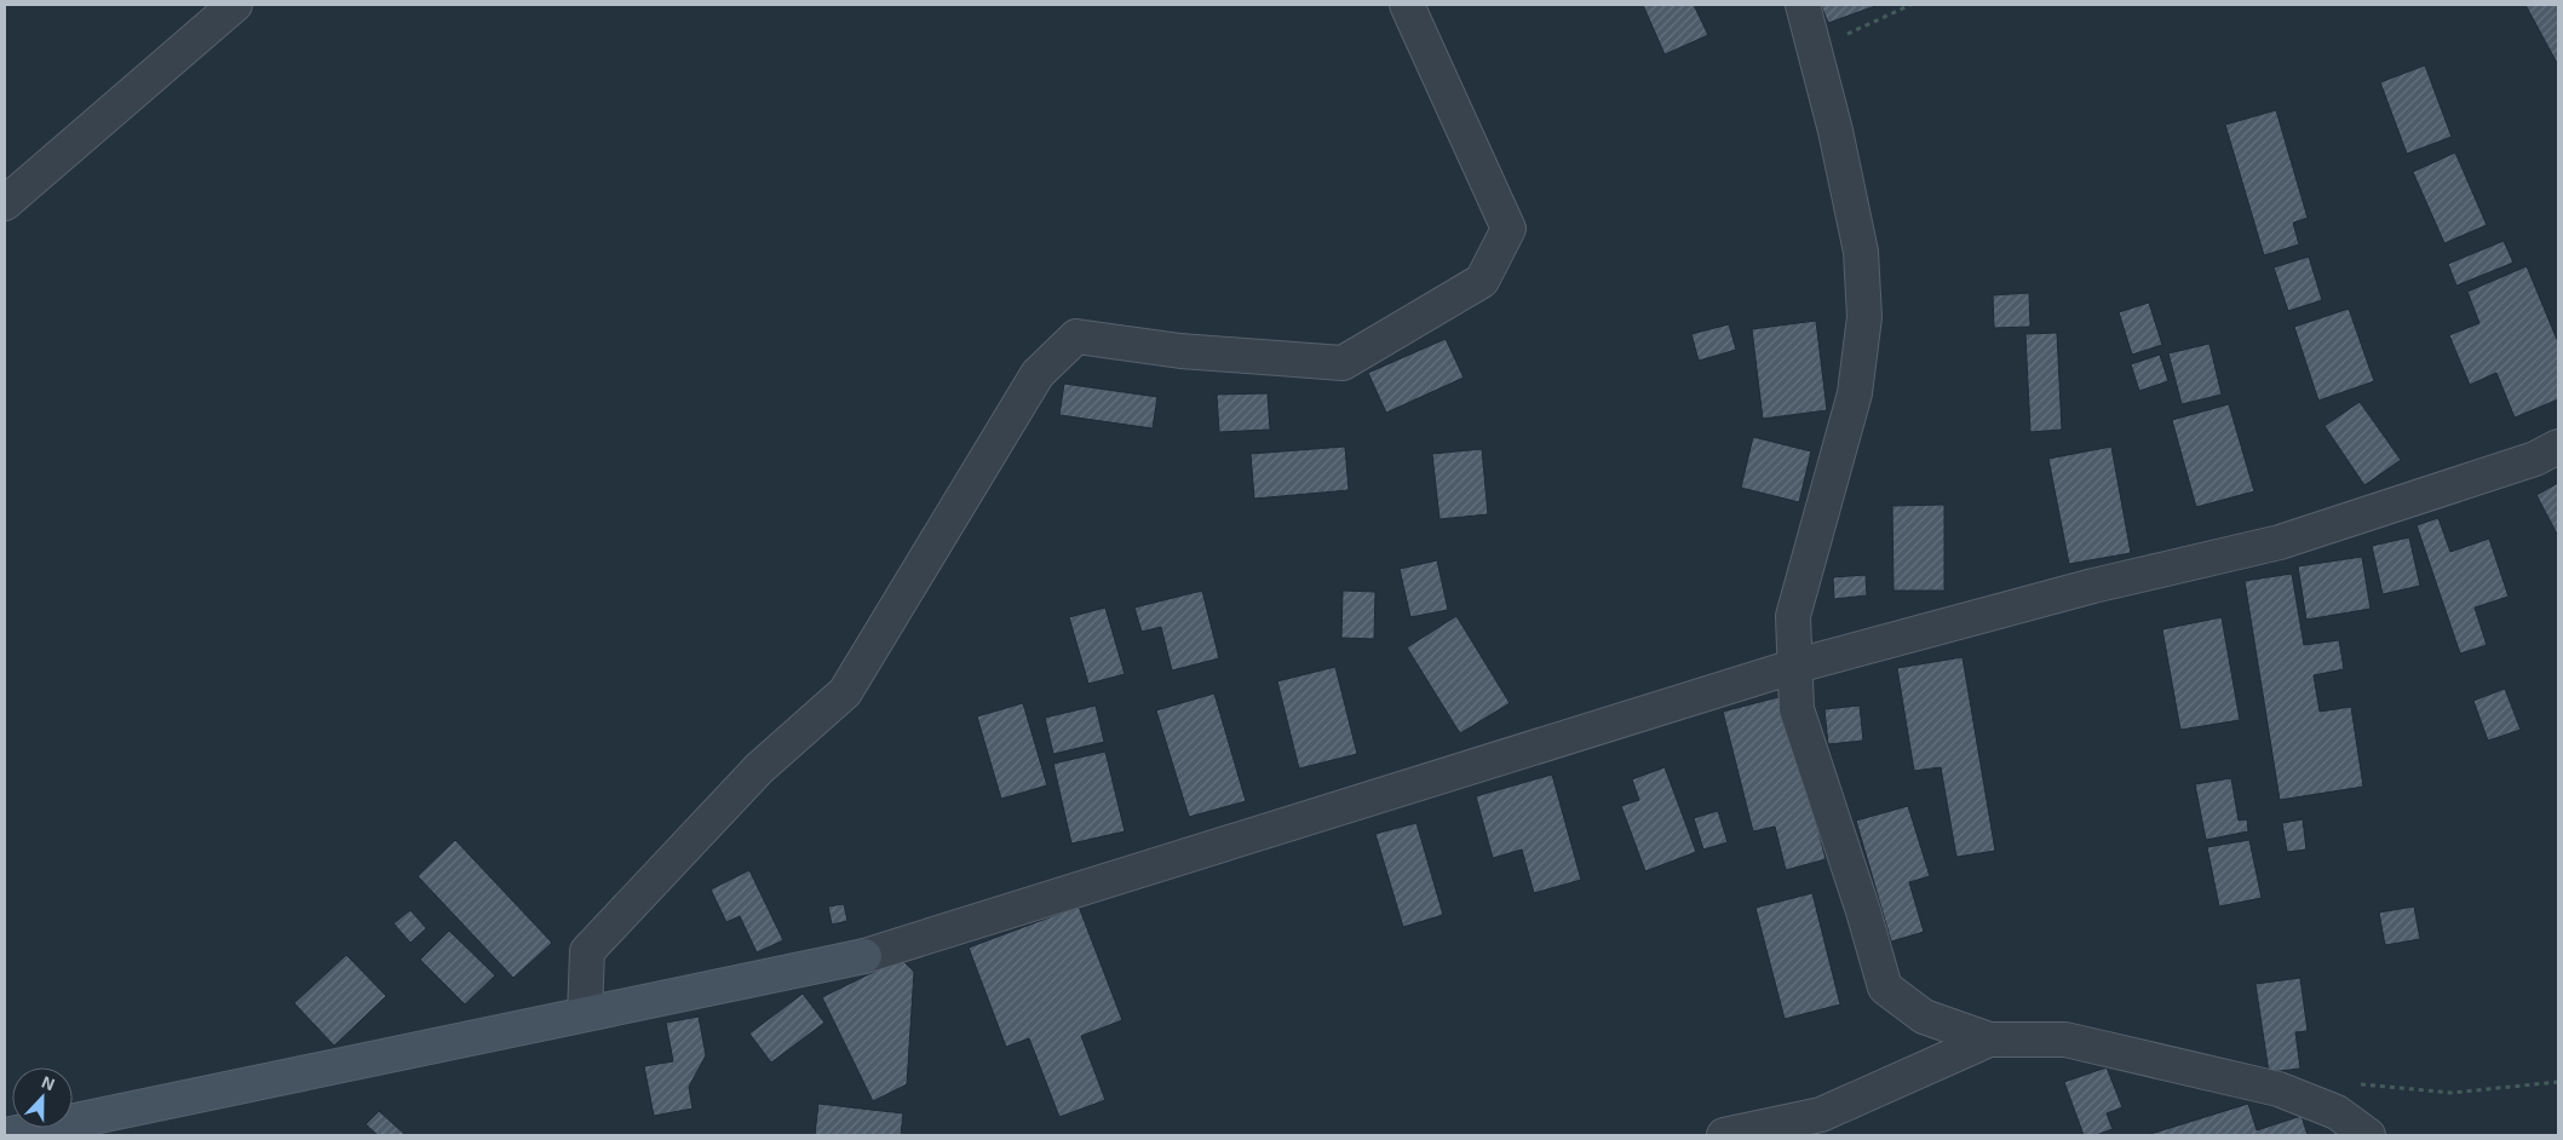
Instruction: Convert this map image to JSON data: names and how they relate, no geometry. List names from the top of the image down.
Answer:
{
  "north": "top"
}
